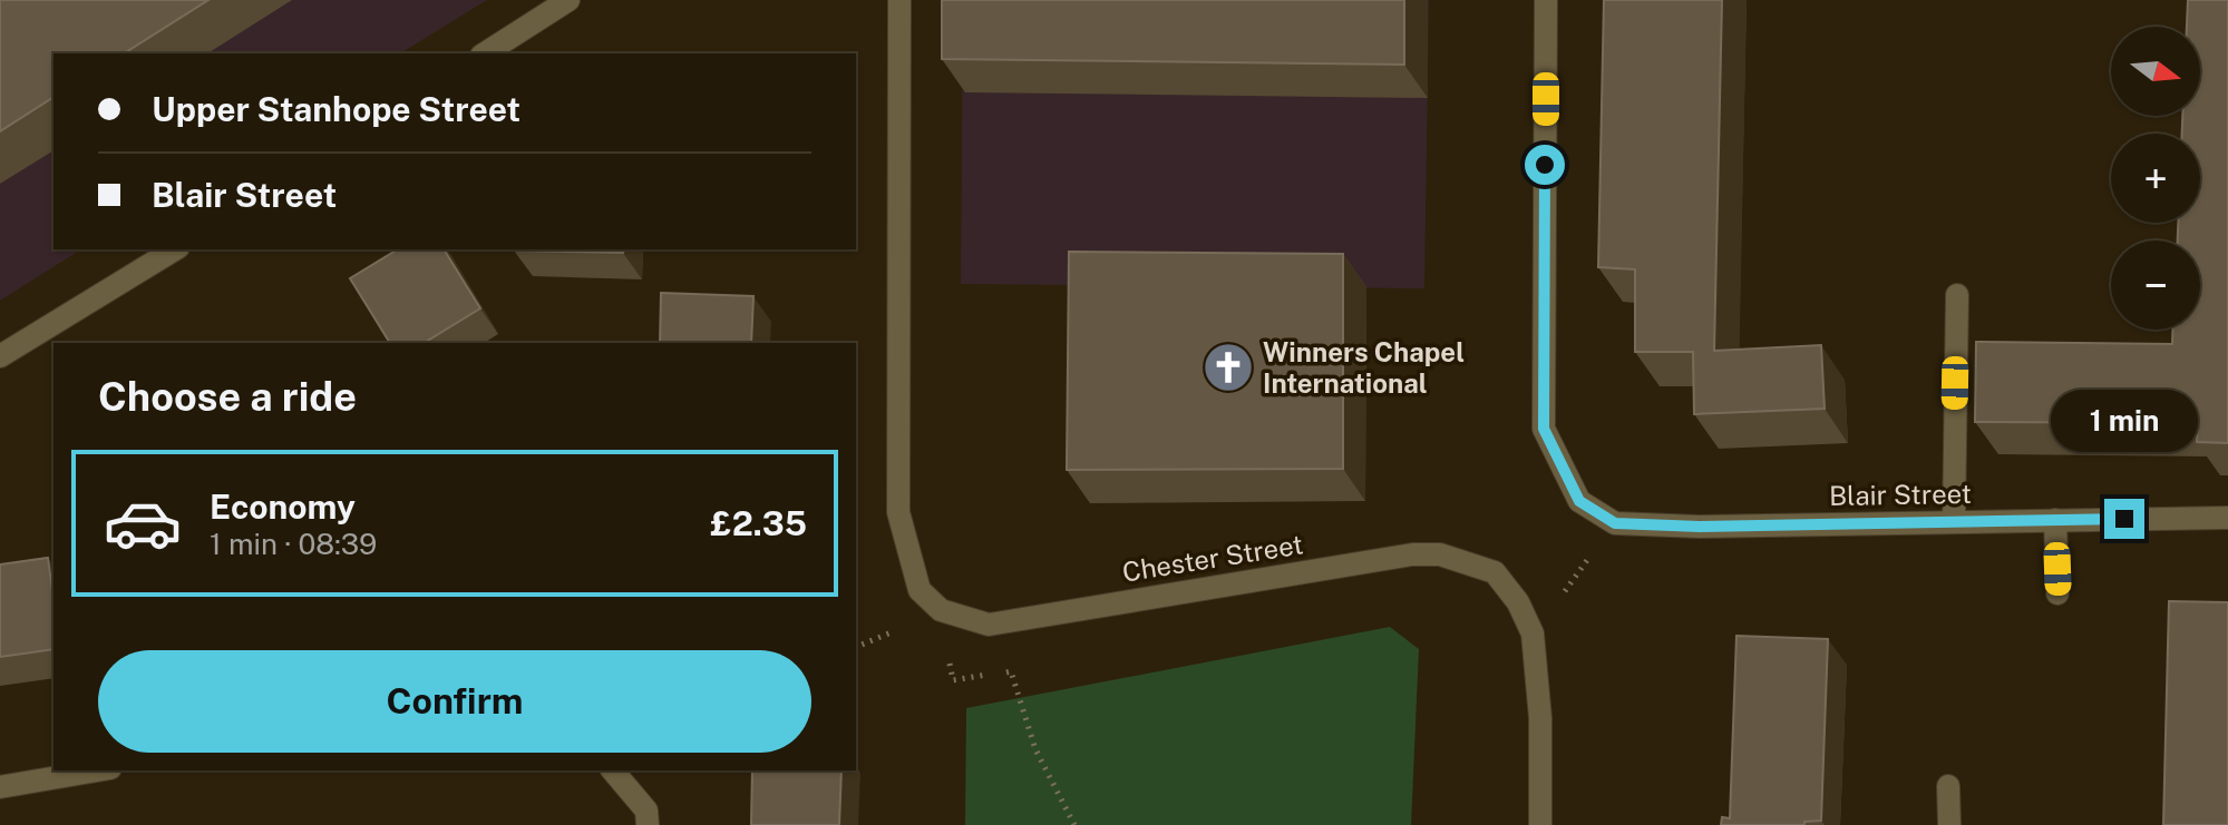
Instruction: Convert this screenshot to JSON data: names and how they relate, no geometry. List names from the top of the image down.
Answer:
{
  "streets": {
    "street": ["Blair Street", "Chester Street"]
  },
  "places": {
    "church": ["Winners Chapel International"]
  },
  "north": "right",
  "page": {
    "map_buttons": ["+", "−"],
    "banner": ["Upper Stanhope Street", "Blair Street"],
    "heading": "Choose a ride",
    "bubble": "1 min",
    "list": [
      {
        "name": "Economy",
        "note": "1 min · 08:39",
        "value": "£2.35"
      }
    ],
    "buttons": "Confirm"
  }
}
